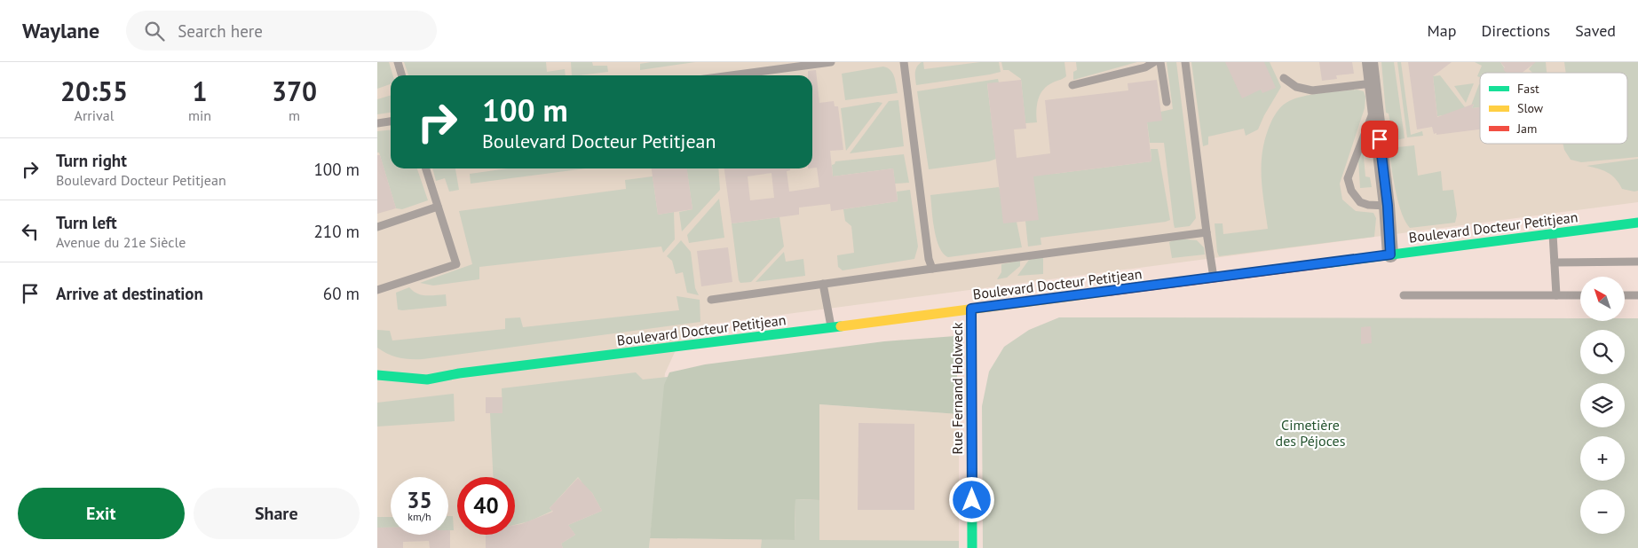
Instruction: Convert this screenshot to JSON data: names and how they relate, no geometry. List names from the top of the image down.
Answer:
{
  "streets": {
    "main road": ["Boulevard Docteur Petitjean", "Rue Fernand Holweck"]
  },
  "crossings": [
    ["Boulevard Docteur Petitjean", "Rue Fernand Holweck"]
  ],
  "parks": ["Cimetière des Péjoces"],
  "legend": ["Fast", "Slow", "Jam"],
  "north": "top left",
  "page": {
    "header": "Waylane",
    "search": "Search here",
    "nav": ["Map", "Directions", "Saved"],
    "eta": [
      "20:55",
      "Arrival",
      "1",
      "min",
      "370",
      "m"
    ],
    "turn": ["100 m", "Boulevard Docteur Petitjean"],
    "list": [
      {
        "name": "Turn right",
        "note": "Boulevard Docteur Petitjean",
        "value": "100 m"
      },
      {
        "name": "Turn left",
        "note": "Avenue du 21e Siècle",
        "value": "210 m"
      },
      {
        "name": "Arrive at destination",
        "value": "60 m"
      }
    ],
    "map_buttons": ["+", "−"],
    "speed": "35 km/h",
    "limit": "40",
    "buttons": ["Exit", "Share"]
  }
}
